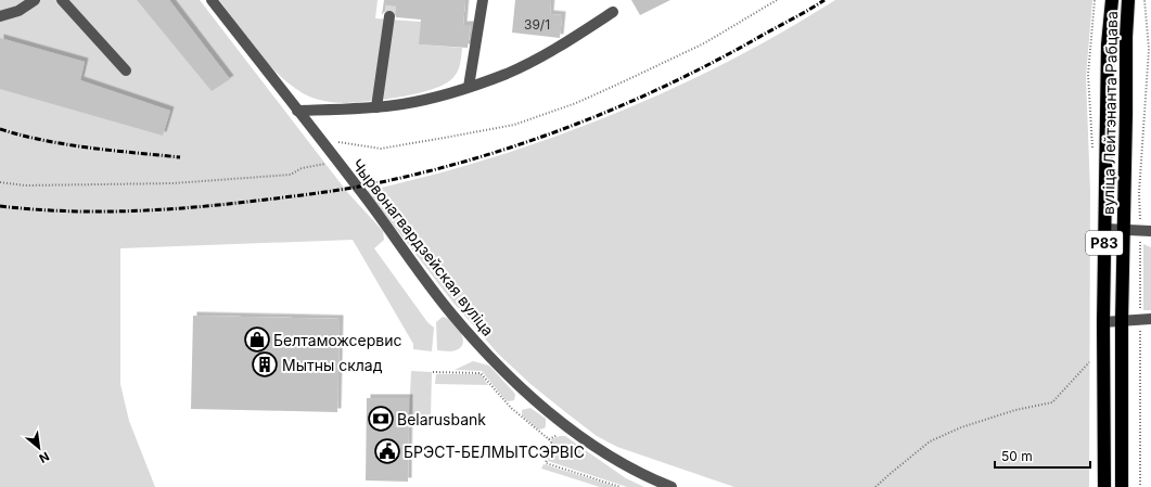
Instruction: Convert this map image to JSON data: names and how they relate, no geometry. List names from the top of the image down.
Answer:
{
  "streets": {
    "highway": ["вуліца Лейтэнанта Рабцава", "Р83"],
    "street": ["Чырвонагвардзейская вуліца"]
  },
  "places": {
    "shop": ["Белтаможсервис"],
    "building": ["Мытны склад"],
    "bank": ["Belarusbank"],
    "public building": ["БРЭСТ-БЕЛМЫТСЭРВІС"]
  },
  "house_numbers": ["39/1"],
  "scale_bar": "50 m",
  "north": "bottom right"
}
